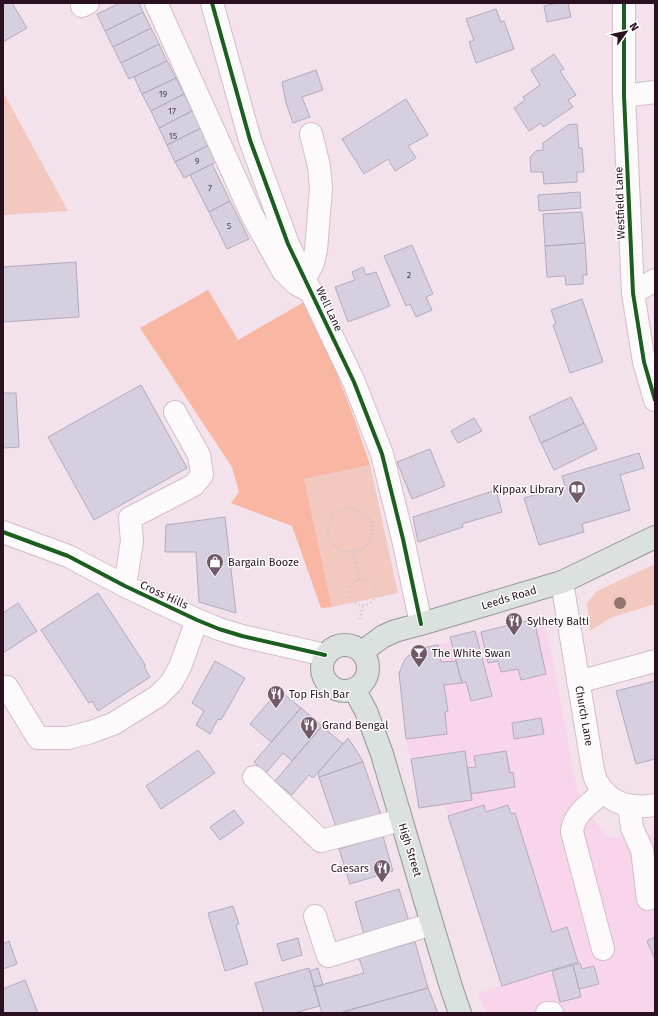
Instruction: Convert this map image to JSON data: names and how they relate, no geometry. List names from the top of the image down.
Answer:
{
  "streets": {
    "main road": ["Leeds Road", "High Street"],
    "street": [
      "Westfield Lane",
      "Well Lane",
      "Cross Hills",
      "Church Lane"
    ]
  },
  "crossings": [
    ["Well Lane", "Leeds Road"],
    ["Cross Hills", "Leeds Road"],
    ["Cross Hills", "High Street"],
    ["Leeds Road", "Church Lane"],
    ["Leeds Road", "High Street"]
  ],
  "places": {
    "library": ["Kippax Library"],
    "shop": ["Bargain Booze"],
    "restaurant": [
      "Sylhety Balti",
      "Top Fish Bar",
      "Grand Bengal",
      "Caesars"
    ],
    "bar": ["The White Swan"]
  },
  "house_numbers": [
    "19",
    "17",
    "15",
    "9",
    "7",
    "5",
    "2"
  ],
  "north": "top right"
}
